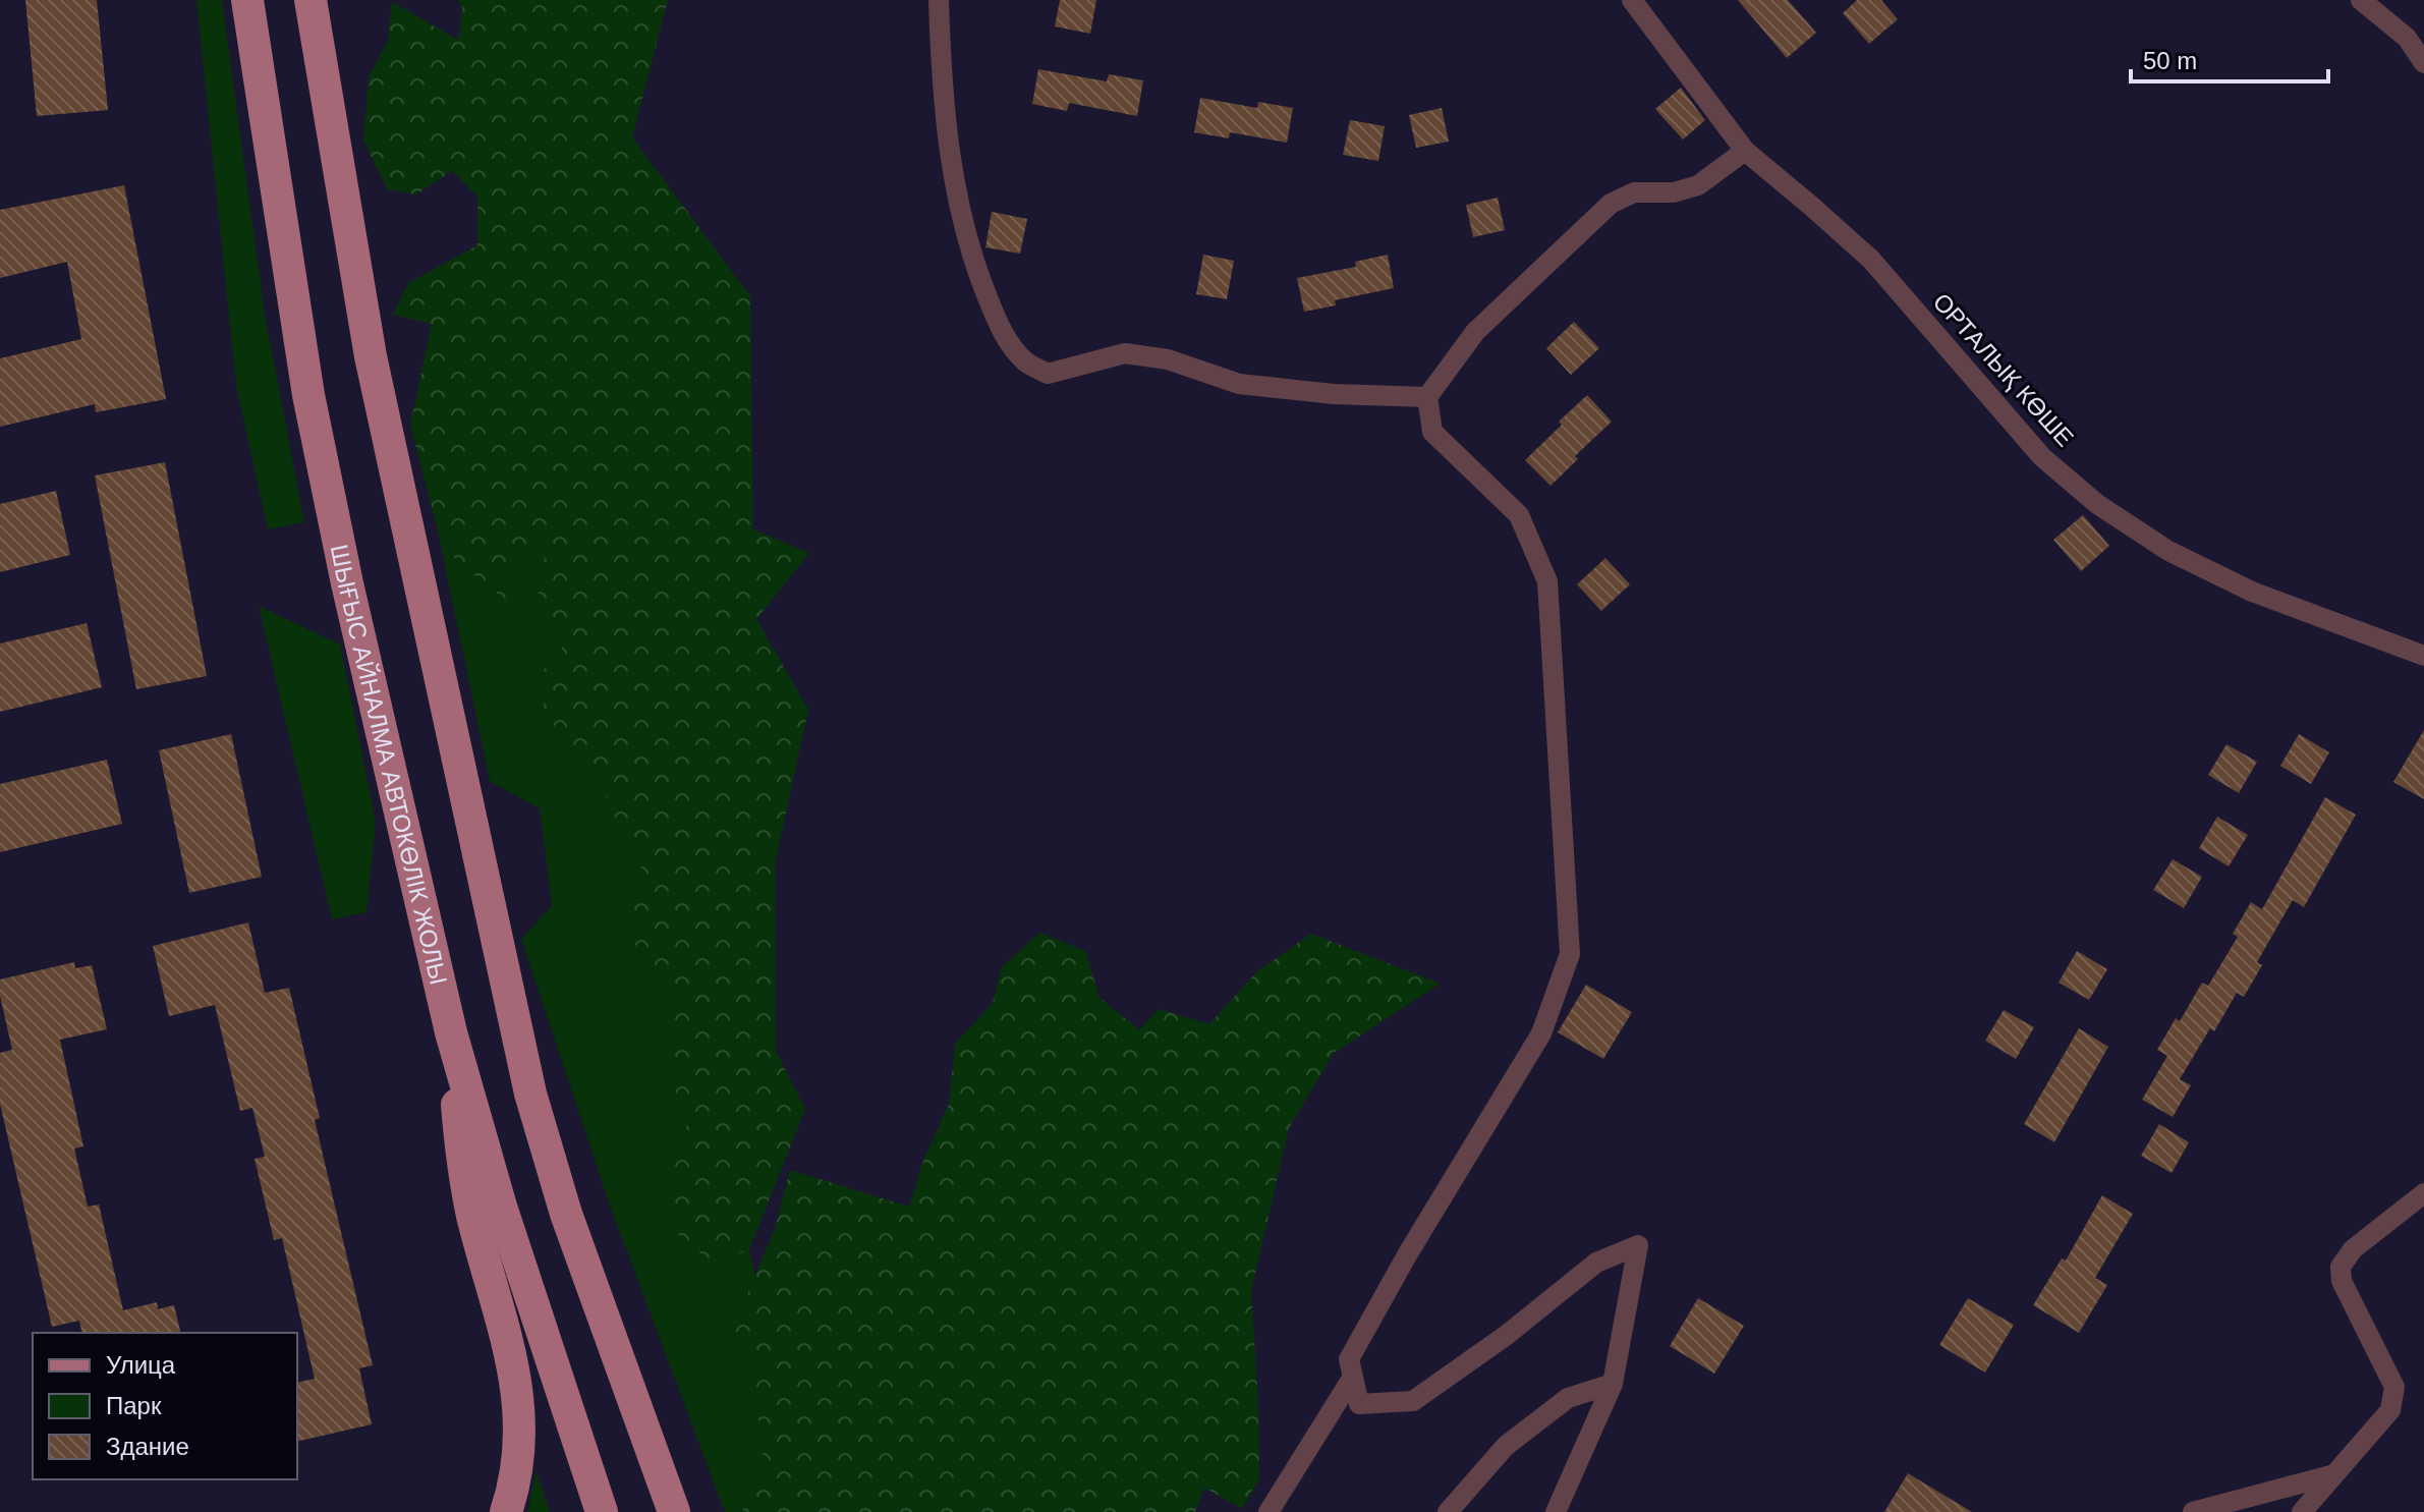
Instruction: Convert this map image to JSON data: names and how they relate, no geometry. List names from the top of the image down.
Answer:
{
  "streets": {
    "main road": ["ШЫҒЫС АЙНАЛМА АВТОКӨЛІК ЖОЛЫ"],
    "street": ["ОРТАЛЫҚ КӨШЕ"]
  },
  "legend": ["Улица", "Парк", "Здание"],
  "scale_bar": "50 m"
}
